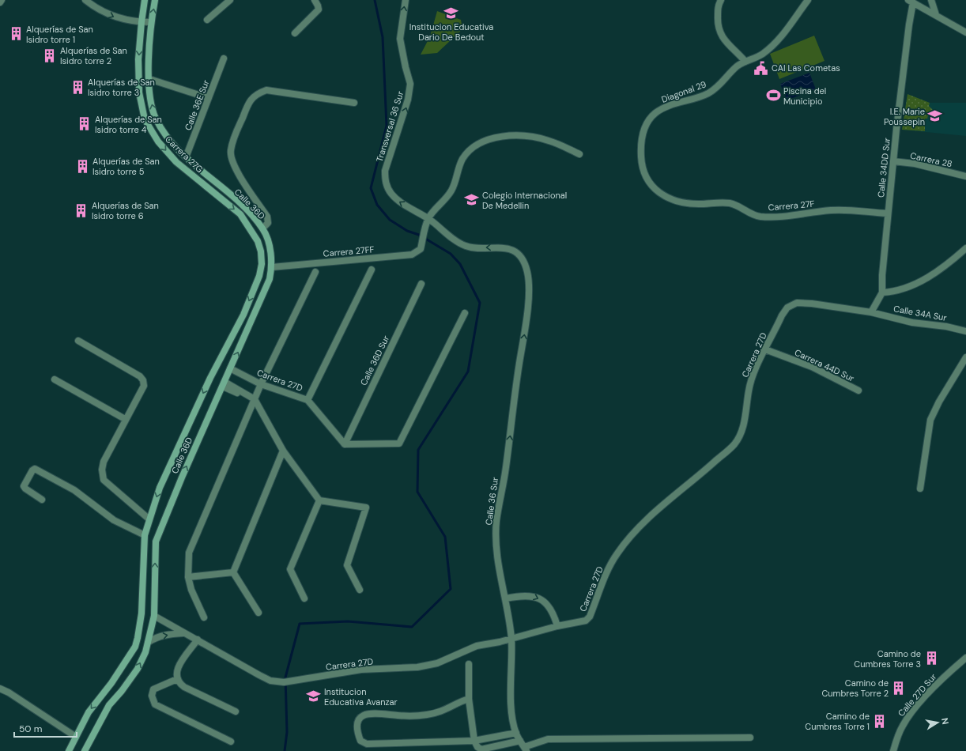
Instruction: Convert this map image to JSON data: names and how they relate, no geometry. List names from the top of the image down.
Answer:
{
  "streets": {
    "main road": ["Carrera 27G", "Calle 36D"],
    "street": [
      "Diagonal 29",
      "Calle 36E Sur",
      "Transversal 36 Sur",
      "Carrera 28",
      "Calle 34DD Sur",
      "Carrera 27F",
      "Carrera 27FF",
      "Calle 34A Sur",
      "Carrera 27D",
      "Calle 36D Sur",
      "Carrera 44D Sur",
      "Calle 36 Sur",
      "Calle 27D Sur"
    ]
  },
  "crossings": [
    ["Diagonal 29", "Carrera 27F"],
    ["Calle 36E Sur", "Carrera 27G"],
    ["Transversal 36 Sur", "Carrera 27FF"],
    ["Transversal 36 Sur", "Calle 36 Sur"],
    ["Carrera 27G", "Calle 36D"],
    ["Carrera 28", "Calle 34DD Sur"],
    ["Calle 34DD Sur", "Carrera 27F"],
    ["Calle 34DD Sur", "Calle 34A Sur"],
    ["Calle 34DD Sur", "Carrera 27D"],
    ["Calle 36D", "Carrera 27FF"],
    ["Calle 36D", "Carrera 27D"],
    ["Carrera 27FF", "Calle 36 Sur"],
    ["Calle 34A Sur", "Carrera 27D"],
    ["Carrera 27D", "Calle 36D Sur"],
    ["Carrera 27D", "Carrera 44D Sur"],
    ["Carrera 27D", "Calle 36 Sur"]
  ],
  "one_way": ["Transversal 36 Sur", "Calle 36 Sur"],
  "places": {
    "school or university": [
      "Institucion Educativa Dario De Bedout",
      "I.E. Marie Poussepin",
      "Colegio Internacional De Medellin",
      "Institucion Educativa Avanzar"
    ],
    "building": [
      "Alquerías de San Isidro torre 1",
      "Alquerías de San Isidro torre 2",
      "Alquerías de San Isidro torre 3",
      "Alquerías de San Isidro torre 4",
      "Alquerías de San Isidro torre 5",
      "Alquerías de San Isidro torre 6",
      "Camino de Cumbres Torre 3",
      "Camino de Cumbres Torre 2",
      "Camino de Cumbres Torre 1"
    ],
    "public building": ["CAI Las Cometas"],
    "sports": ["Piscina del Municipio"]
  },
  "scale_bar": "50 m",
  "north": "right"
}
